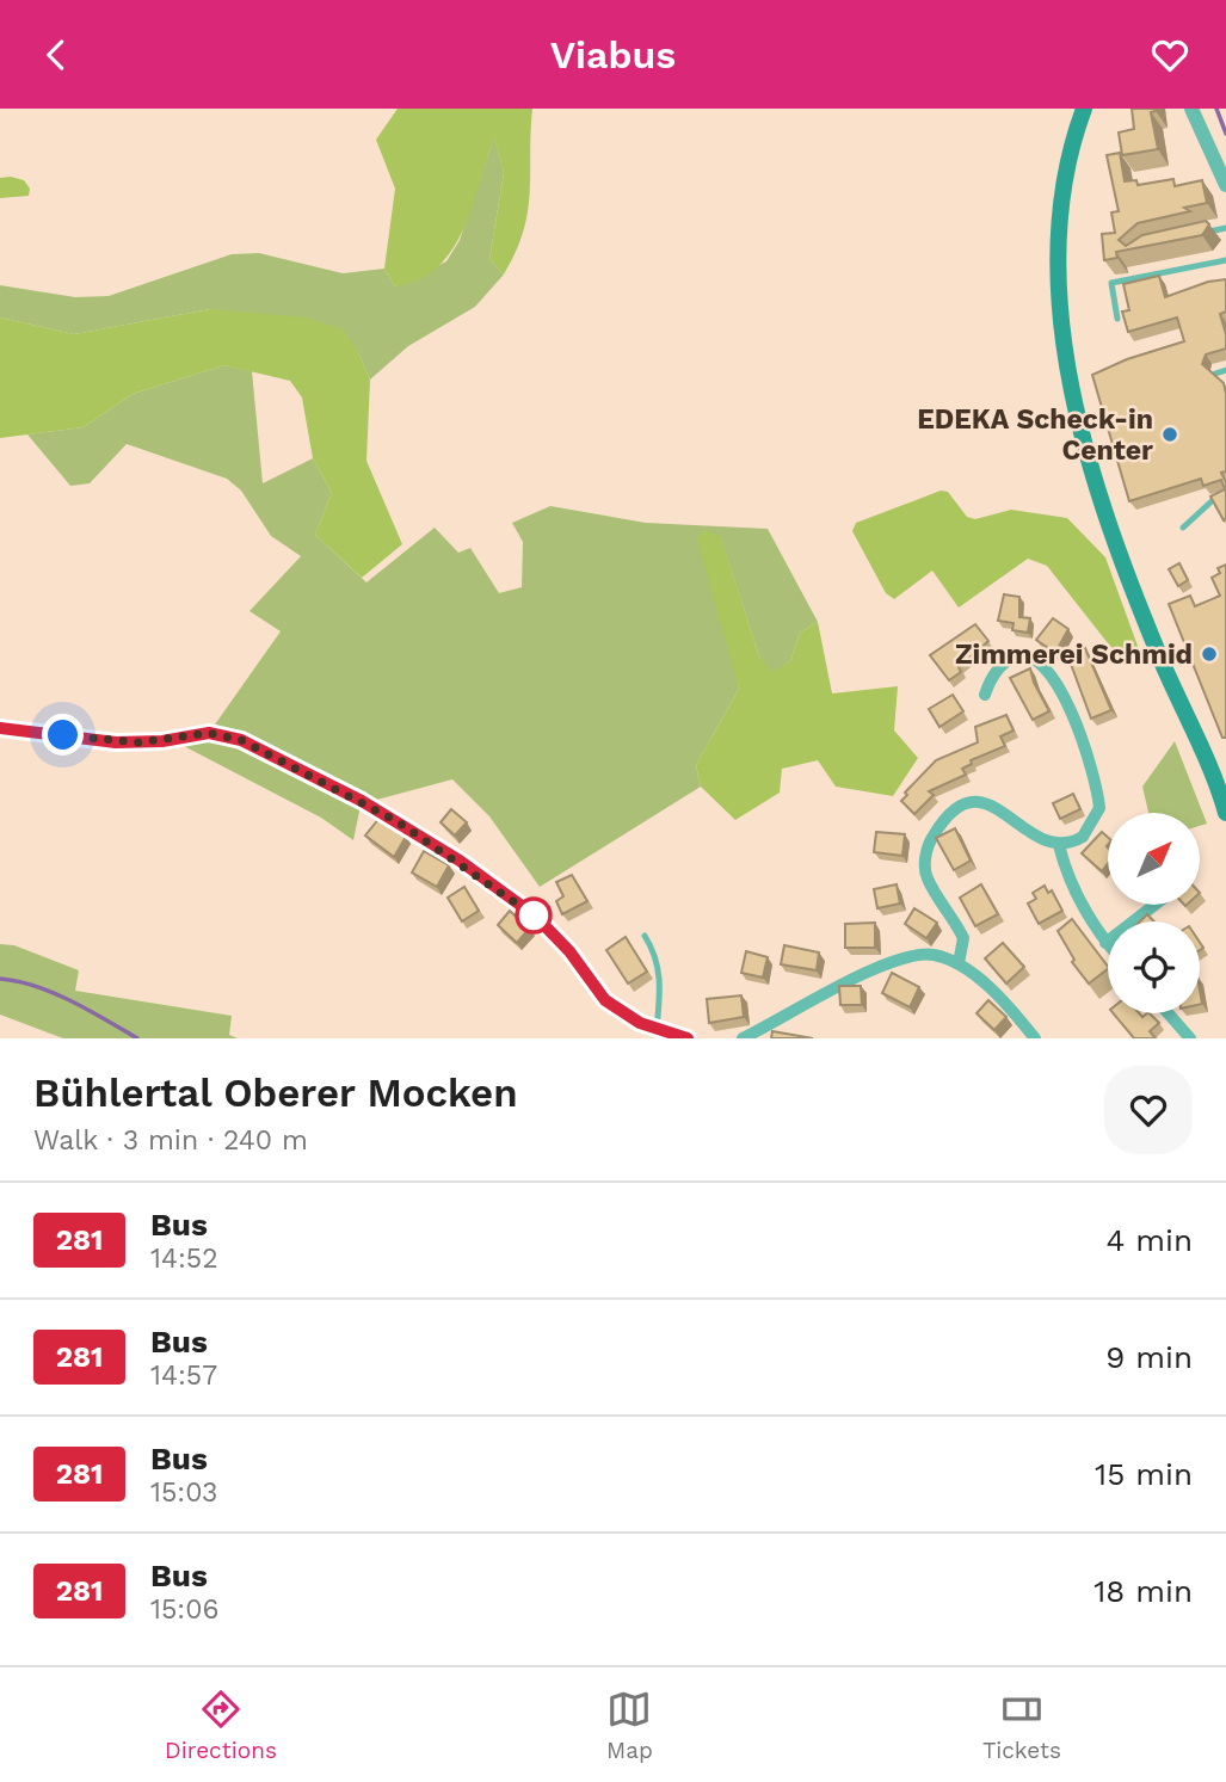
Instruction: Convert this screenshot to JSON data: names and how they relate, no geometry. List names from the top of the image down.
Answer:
{
  "places": ["EDEKA Scheck-in Center", "Zimmerei Schmid"],
  "lines": ["bus line 281"],
  "north": "top right",
  "page": {
    "header": "Viabus",
    "heading": ["Bühlertal Oberer Mocken", "Walk · 3 min · 240 m"],
    "list": [
      {
        "mark": "281",
        "name": "Bus",
        "note": "14:52",
        "value": "4 min"
      },
      {
        "mark": "281",
        "name": "Bus",
        "note": "14:57",
        "value": "9 min"
      },
      {
        "mark": "281",
        "name": "Bus",
        "note": "15:03",
        "value": "15 min"
      },
      {
        "mark": "281",
        "name": "Bus",
        "note": "15:06",
        "value": "18 min"
      }
    ],
    "tabs": ["Directions", "Map", "Tickets"]
  }
}
